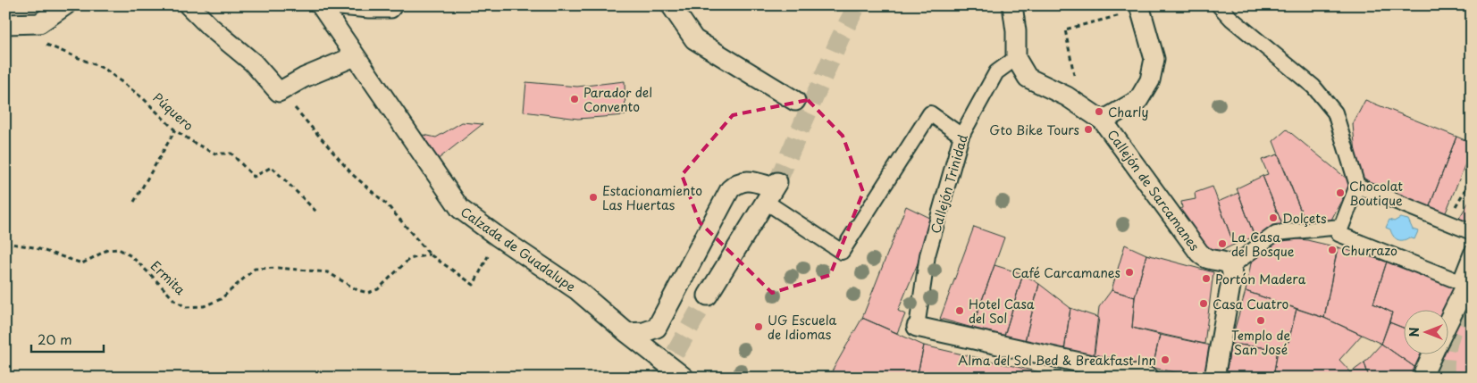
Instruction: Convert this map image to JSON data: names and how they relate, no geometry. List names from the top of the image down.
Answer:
{
  "streets": {
    "street": ["Callejón Trinidad", "Callejón de Sarcamanes", "Calzada de Guadalupe"],
    "path": ["Púquero", "Ermita"]
  },
  "places": [
    "Parador del Convento",
    "Charly",
    "Gto Bike Tours",
    "Chocolat Boutique",
    "Estacionamiento Las Huertas",
    "Dolçets",
    "La Casa del Bosque",
    "Churrazo",
    "Café Carcamanes",
    "Portón Madera",
    "Casa Cuatro",
    "Hotel Casa del Sol",
    "Templo de San José",
    "UG Escuela de Idiomas",
    "Alma del Sol Bed & Breakfast Inn"
  ],
  "scale_bar": "20 m",
  "north": "left"
}
